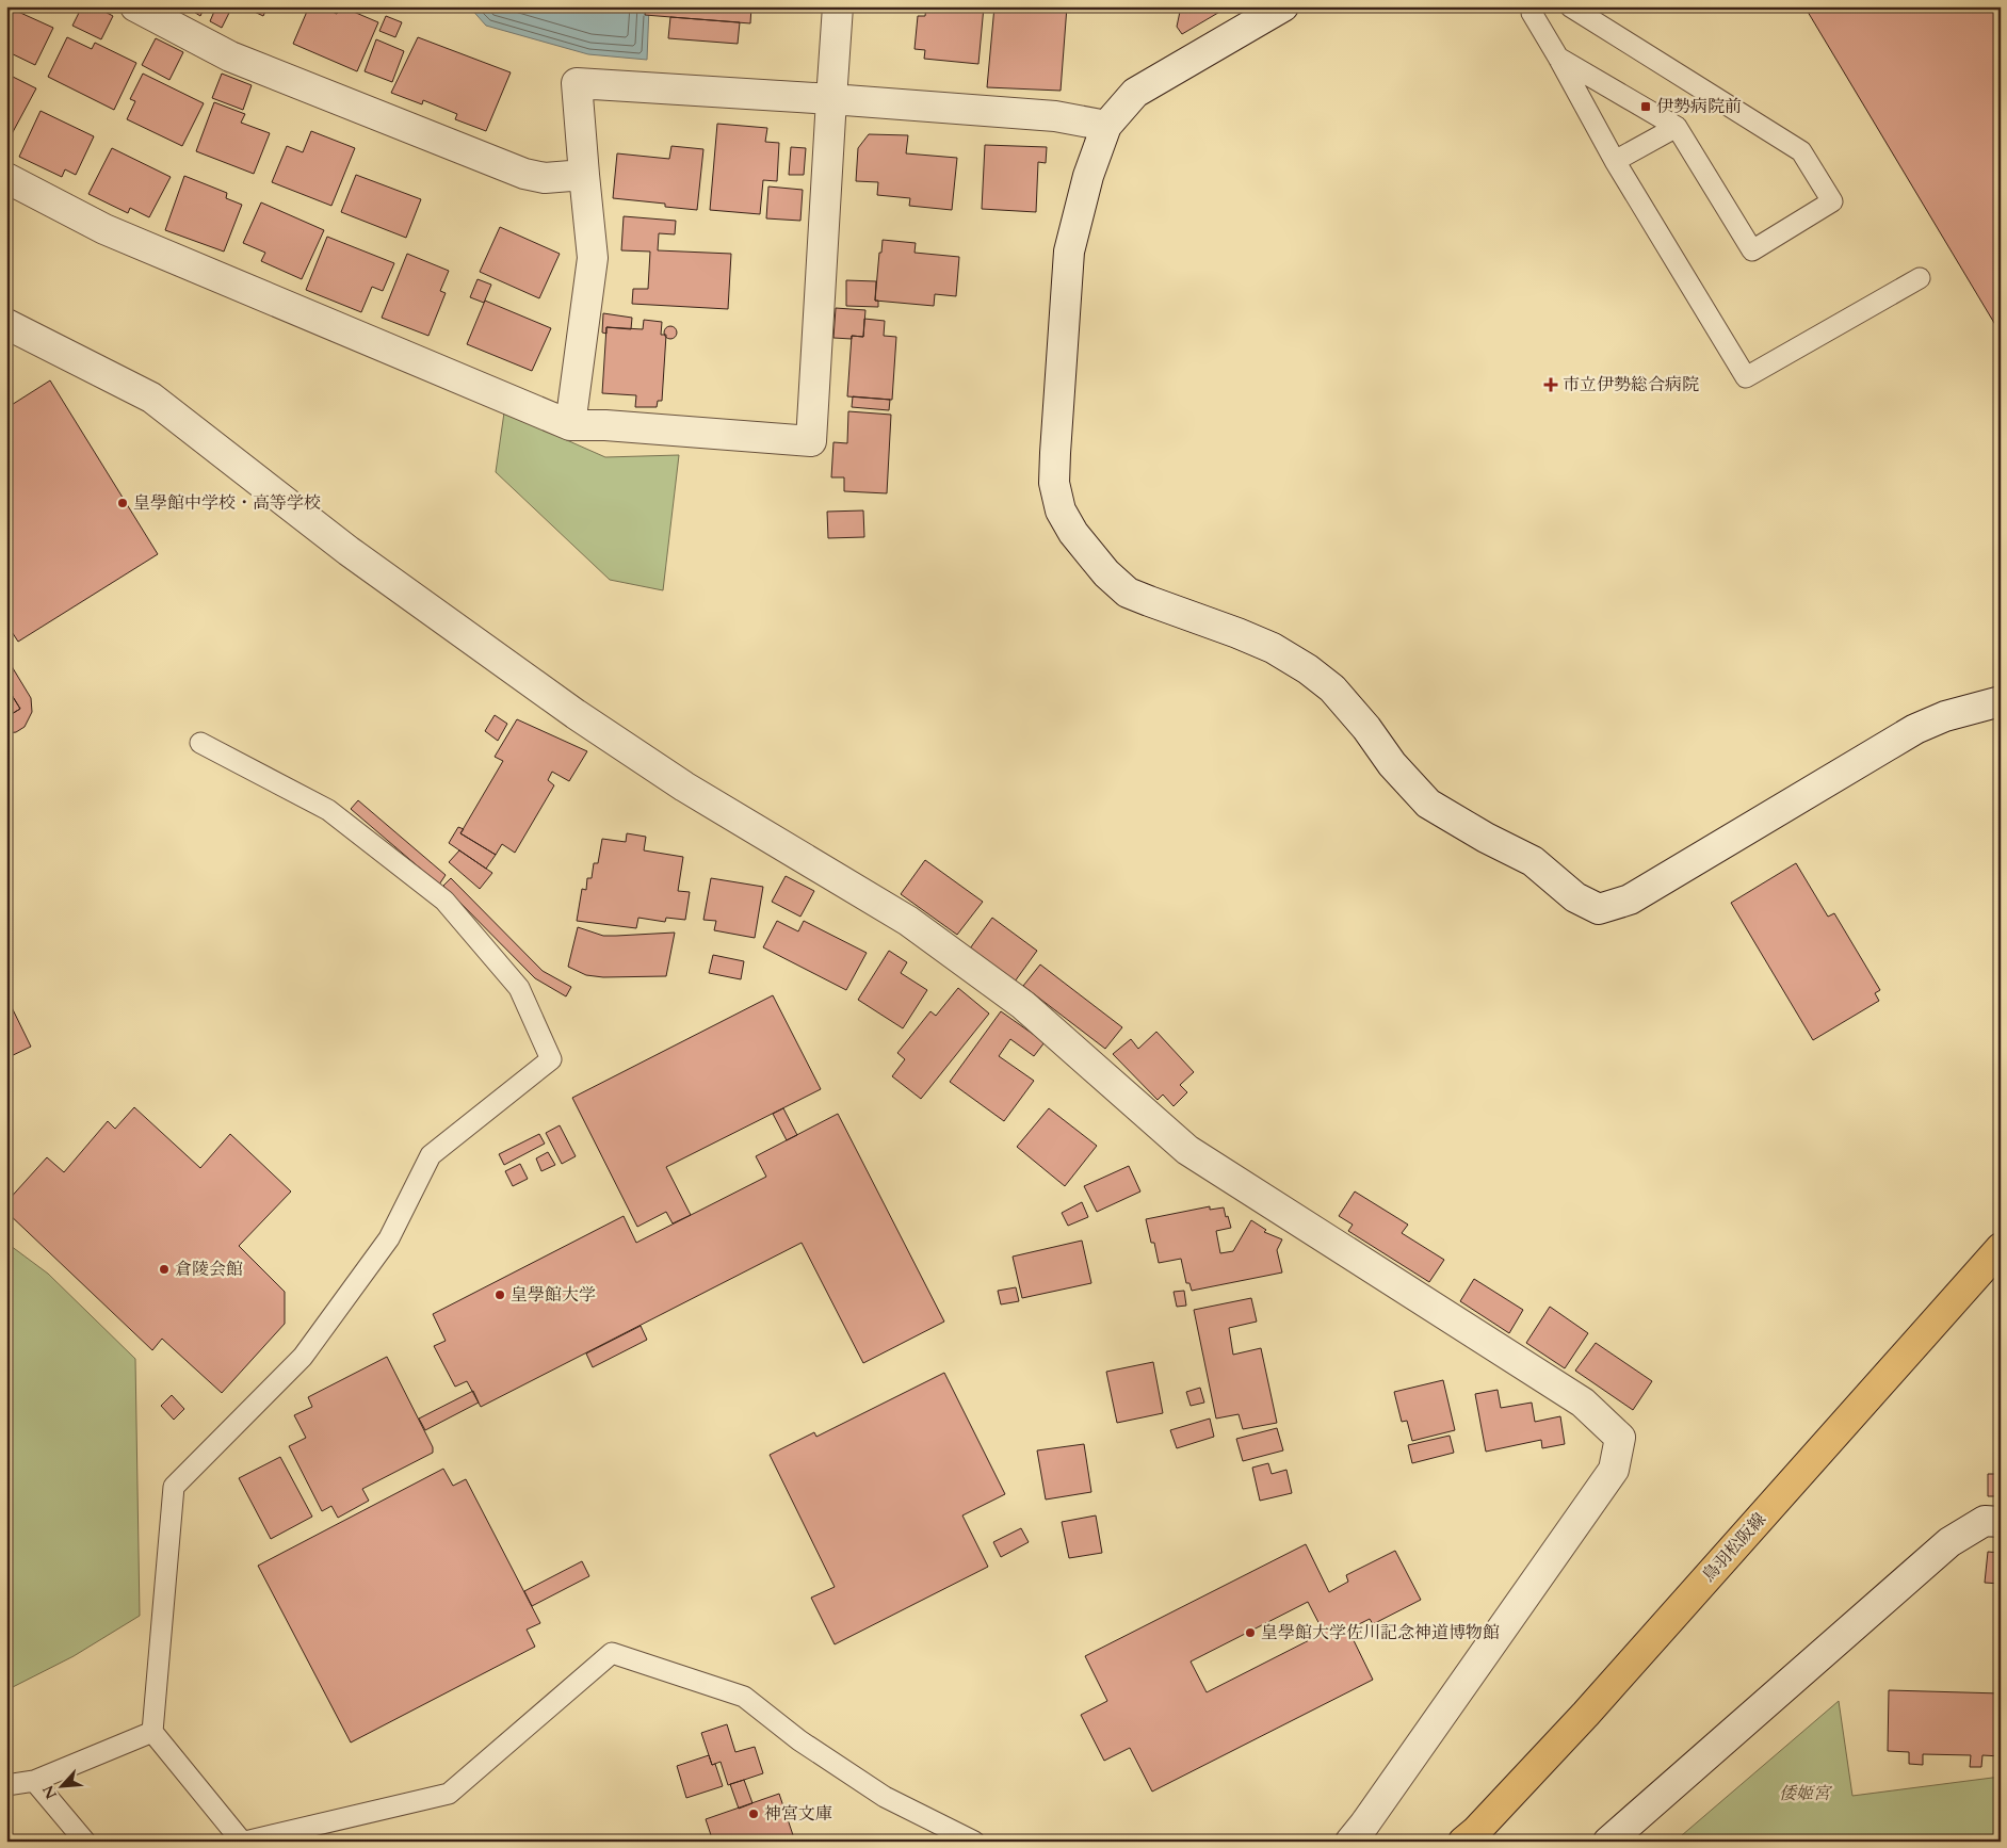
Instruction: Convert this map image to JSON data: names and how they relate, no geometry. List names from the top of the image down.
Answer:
{
  "streets": {
    "main road": ["鳥羽松阪線"]
  },
  "parks": ["倭姬宮"],
  "places": {
    "transit": ["伊勢病院前"],
    "health": ["市立伊勢総合病院"],
    "other": [
      "皇學館中学校・高等学校",
      "倉陵会館",
      "皇學館大学",
      "皇學館大学佐川記念神道博物館",
      "神宮文庫"
    ]
  },
  "north": "bottom left"
}
